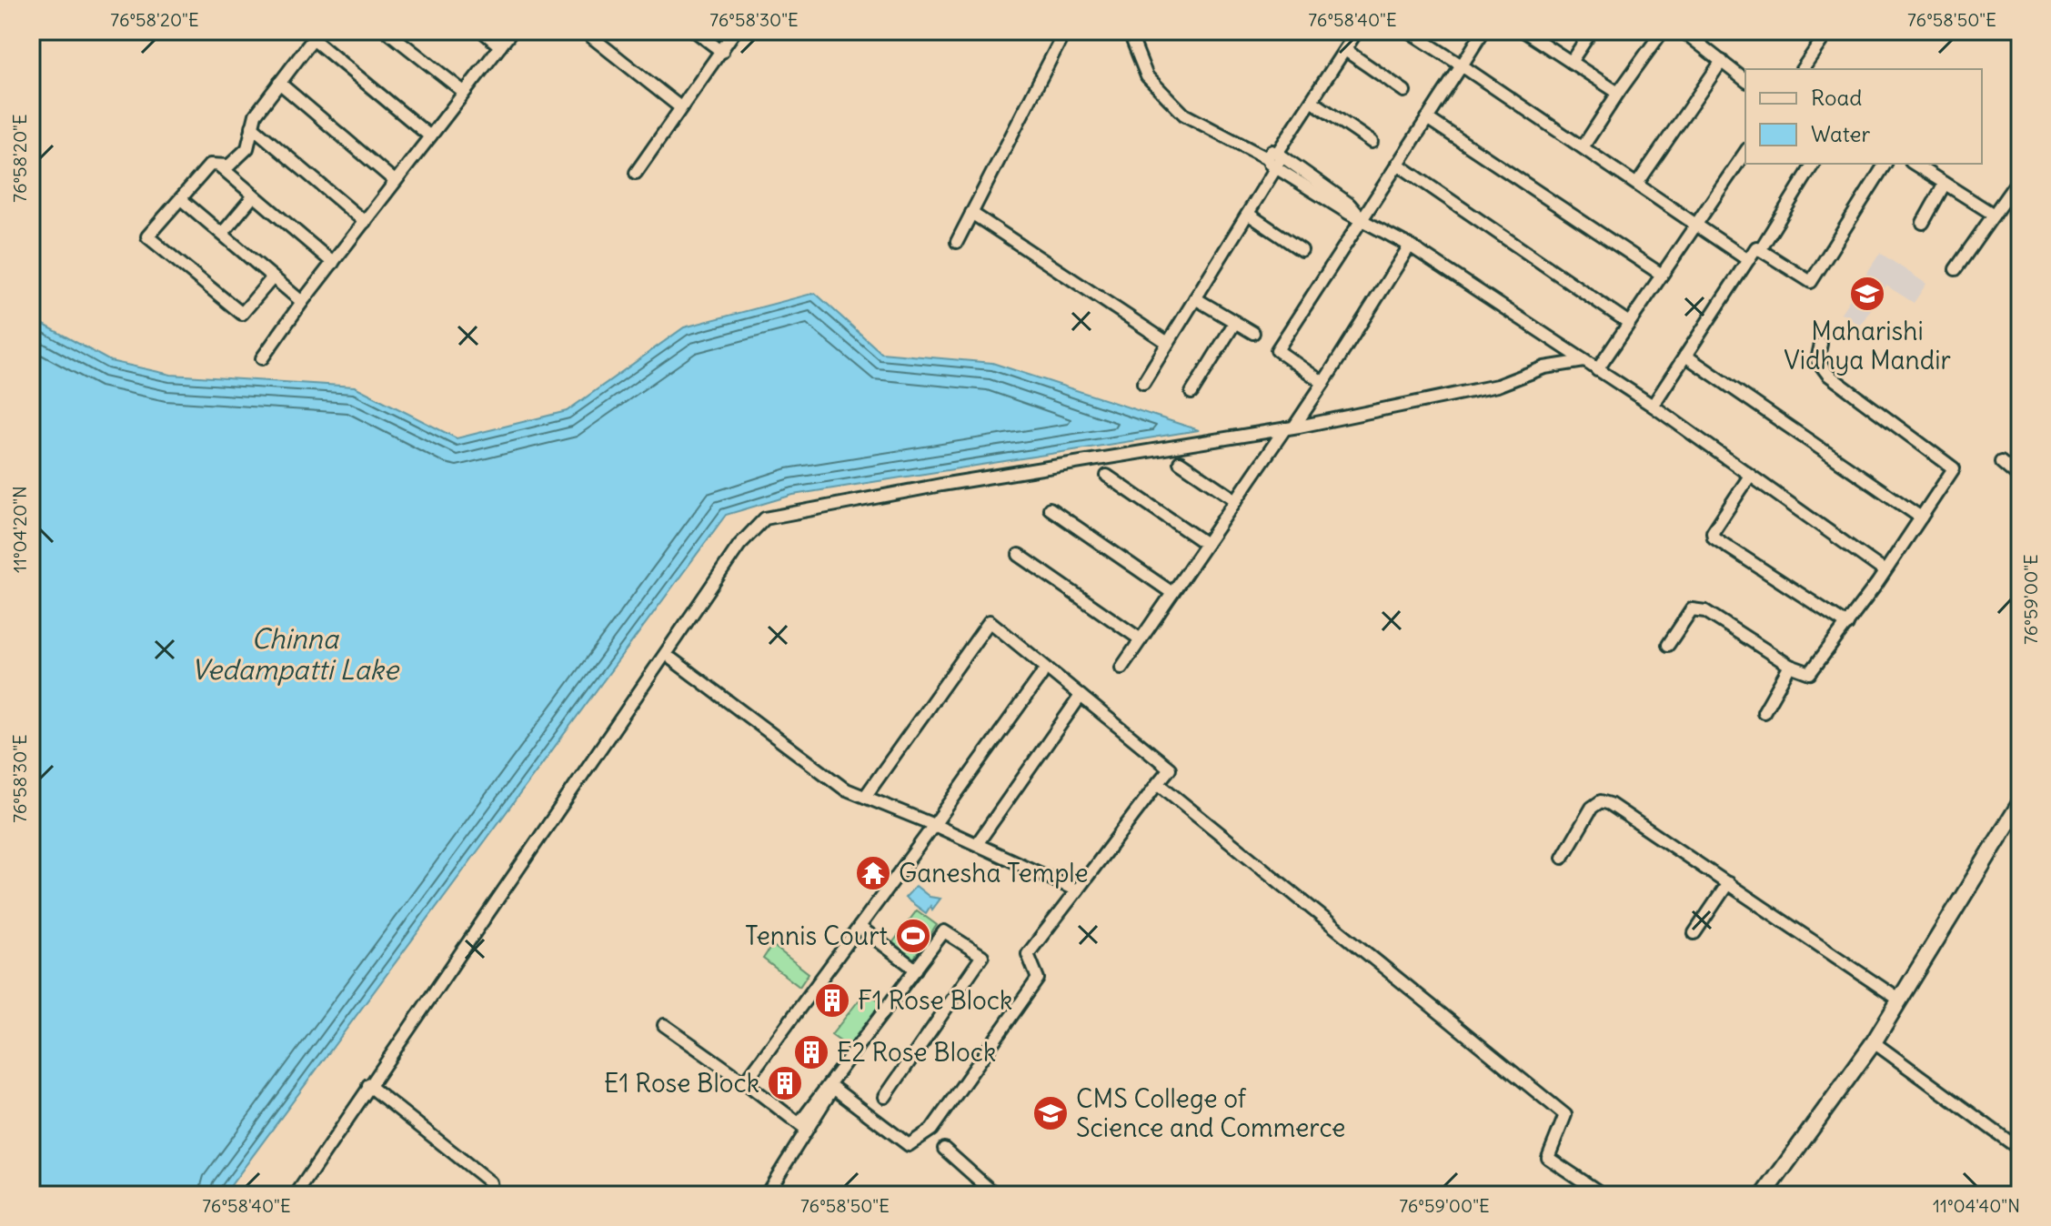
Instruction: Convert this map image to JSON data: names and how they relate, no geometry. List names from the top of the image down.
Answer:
{
  "water": ["Chinna Vedampatti Lake"],
  "places": {
    "school or university": ["Maharishi Vidhya Mandir", "CMS College of Science and Commerce"],
    "temple": ["Ganesha Temple"],
    "sports": ["Tennis Court"],
    "building": ["F1 Rose Block", "E2 Rose Block", "E1 Rose Block"]
  },
  "legend": ["Road", "Water"],
  "coordinates": [
    "76°58'20\"E",
    "76°58'30\"E",
    "76°58'40\"E",
    "76°58'50\"E",
    "11°04'20\"N",
    "76°59'00\"E",
    "11°04'40\"N"
  ]
}
